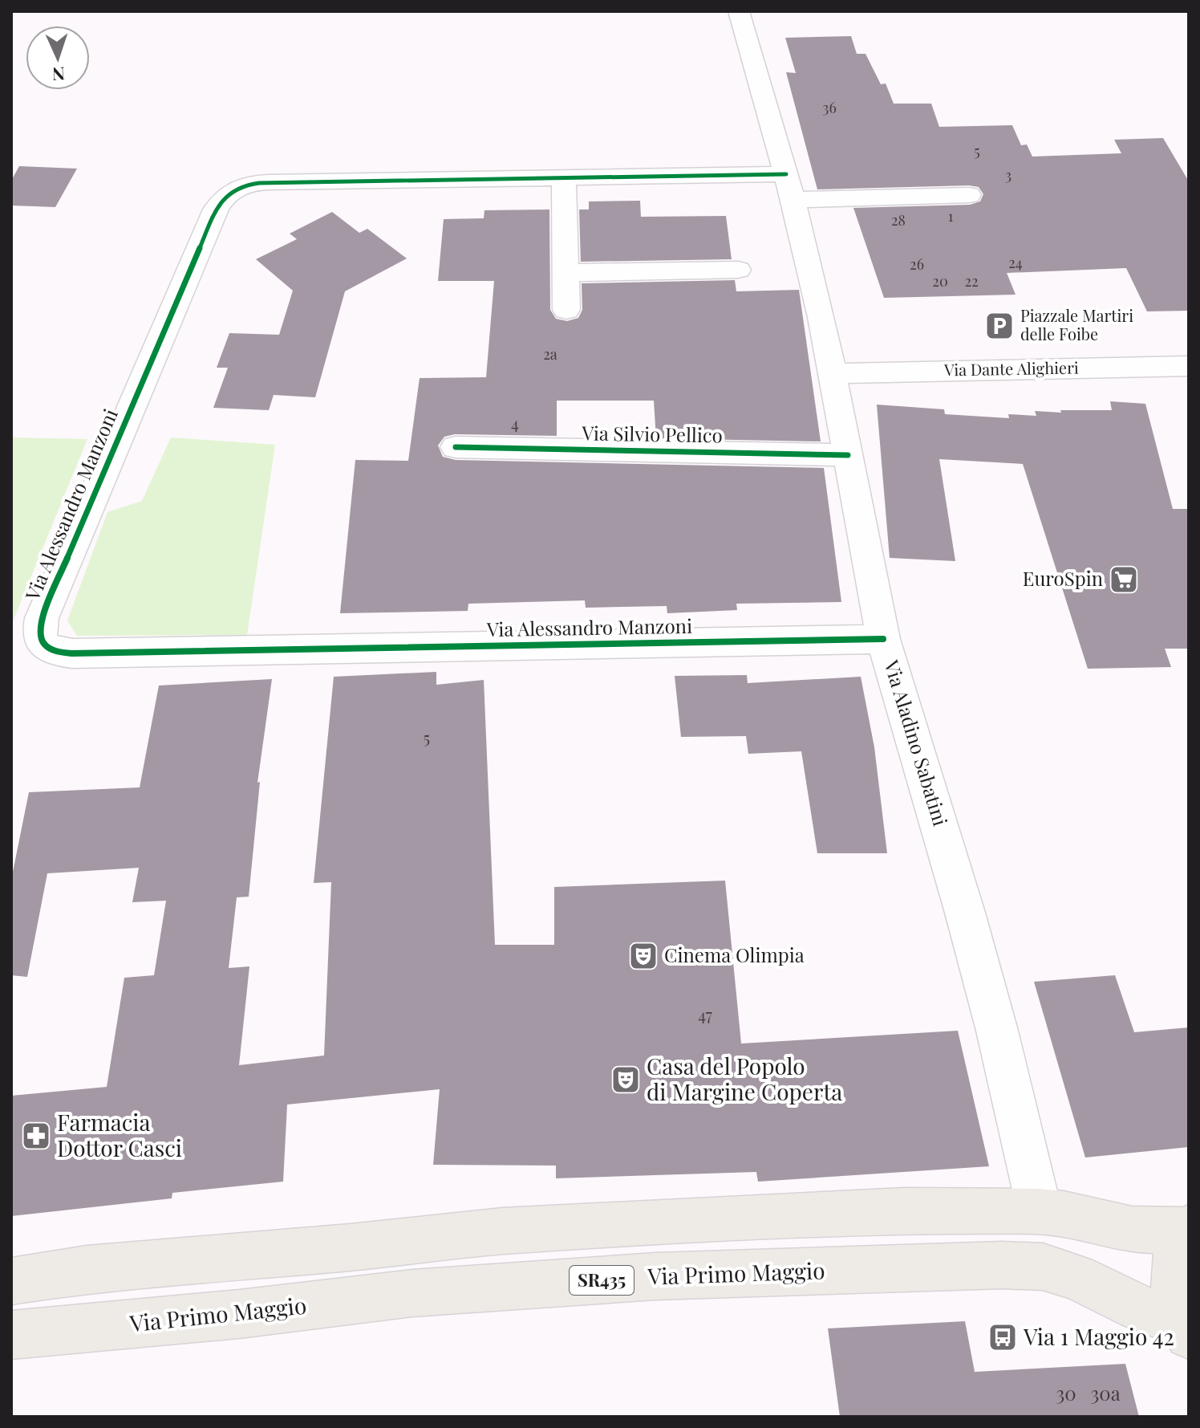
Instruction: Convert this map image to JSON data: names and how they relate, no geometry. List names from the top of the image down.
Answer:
{
  "streets": {
    "main road": ["Via Primo Maggio", "SR435"],
    "street": [
      "Via Dante Alighieri",
      "Via Silvio Pellico",
      "Via Alessandro Manzoni",
      "Via Aladino Sabatini"
    ]
  },
  "crossings": [
    ["Via Dante Alighieri", "Via Aladino Sabatini"],
    ["Via Silvio Pellico", "Via Aladino Sabatini"],
    ["Via Alessandro Manzoni", "Via Aladino Sabatini"],
    ["Via Aladino Sabatini", "SR435"],
    ["Via Primo Maggio", "SR435"]
  ],
  "places": {
    "parking": ["Piazzale Martiri delle Foibe"],
    "supermarket": ["EuroSpin"],
    "theatre": ["Cinema Olimpia", "Casa del Popolo di Margine Coperta"],
    "pharmacy": ["Farmacia Dottor Casci"],
    "bus stop": ["Via 1 Maggio 42"]
  },
  "house_numbers": [
    "36",
    "5",
    "3",
    "1",
    "28",
    "24",
    "26",
    "20",
    "22",
    "2a",
    "4",
    "5",
    "47",
    "30",
    "30a"
  ],
  "north": "bottom"
}
